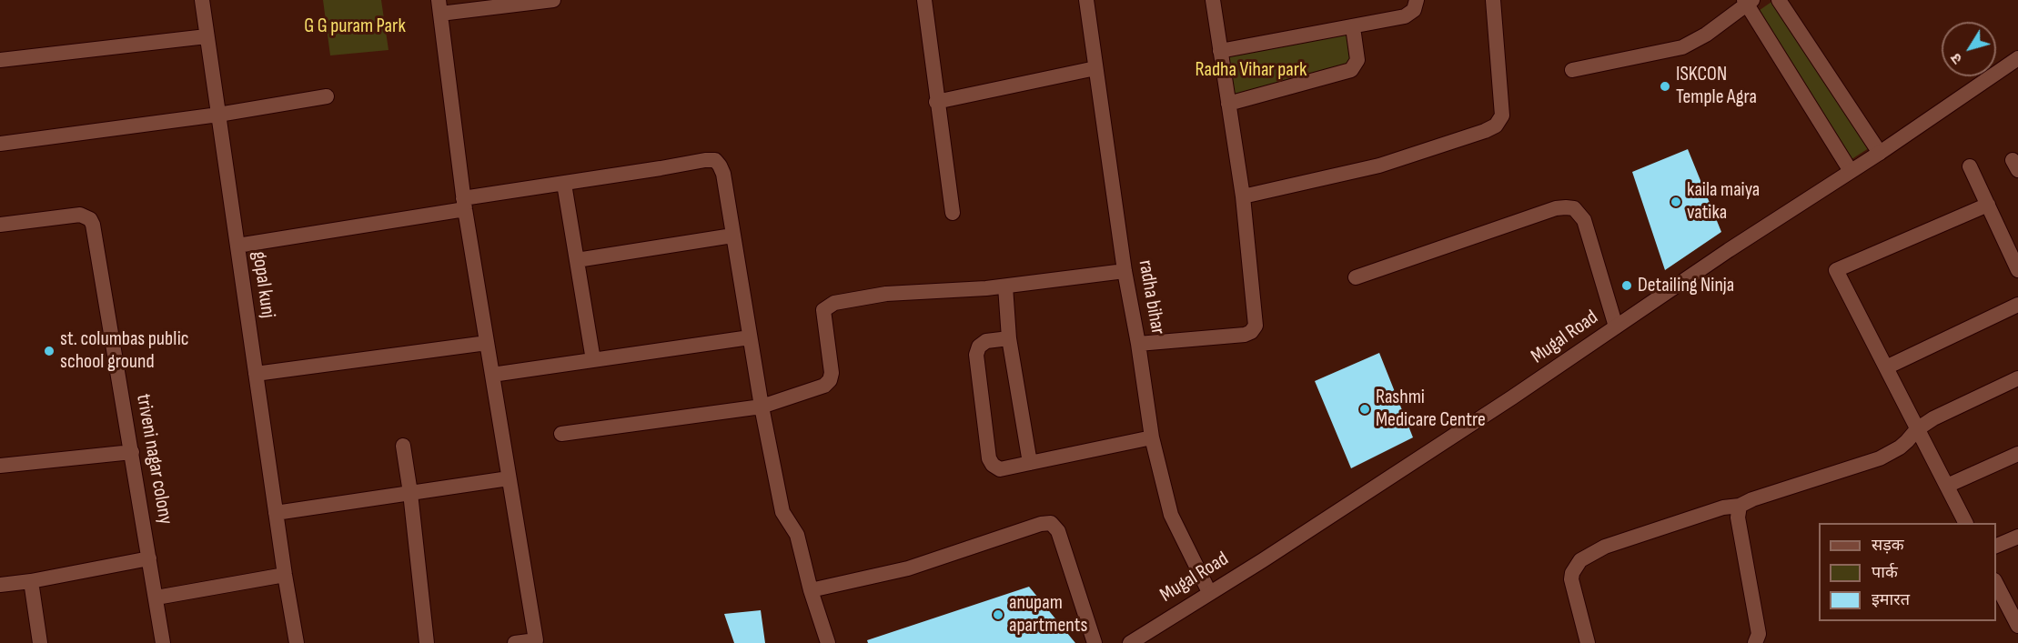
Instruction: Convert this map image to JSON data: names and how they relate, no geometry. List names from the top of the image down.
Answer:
{
  "streets": {
    "street": [
      "gopal kunj",
      "radha bihar",
      "Mugal Road",
      "triveni nagar colony"
    ]
  },
  "crossings": [
    ["radha bihar", "Mugal Road"]
  ],
  "parks": ["G G puram Park", "Radha Vihar park"],
  "places": [
    "ISKCON Temple Agra",
    "kaila maiya vatika",
    "Detailing Ninja",
    "st. columbas public school ground",
    "Rashmi Medicare Centre",
    "anupam apartments"
  ],
  "legend": ["सड़क", "पार्क", "इमारत"],
  "north": "bottom left"
}
